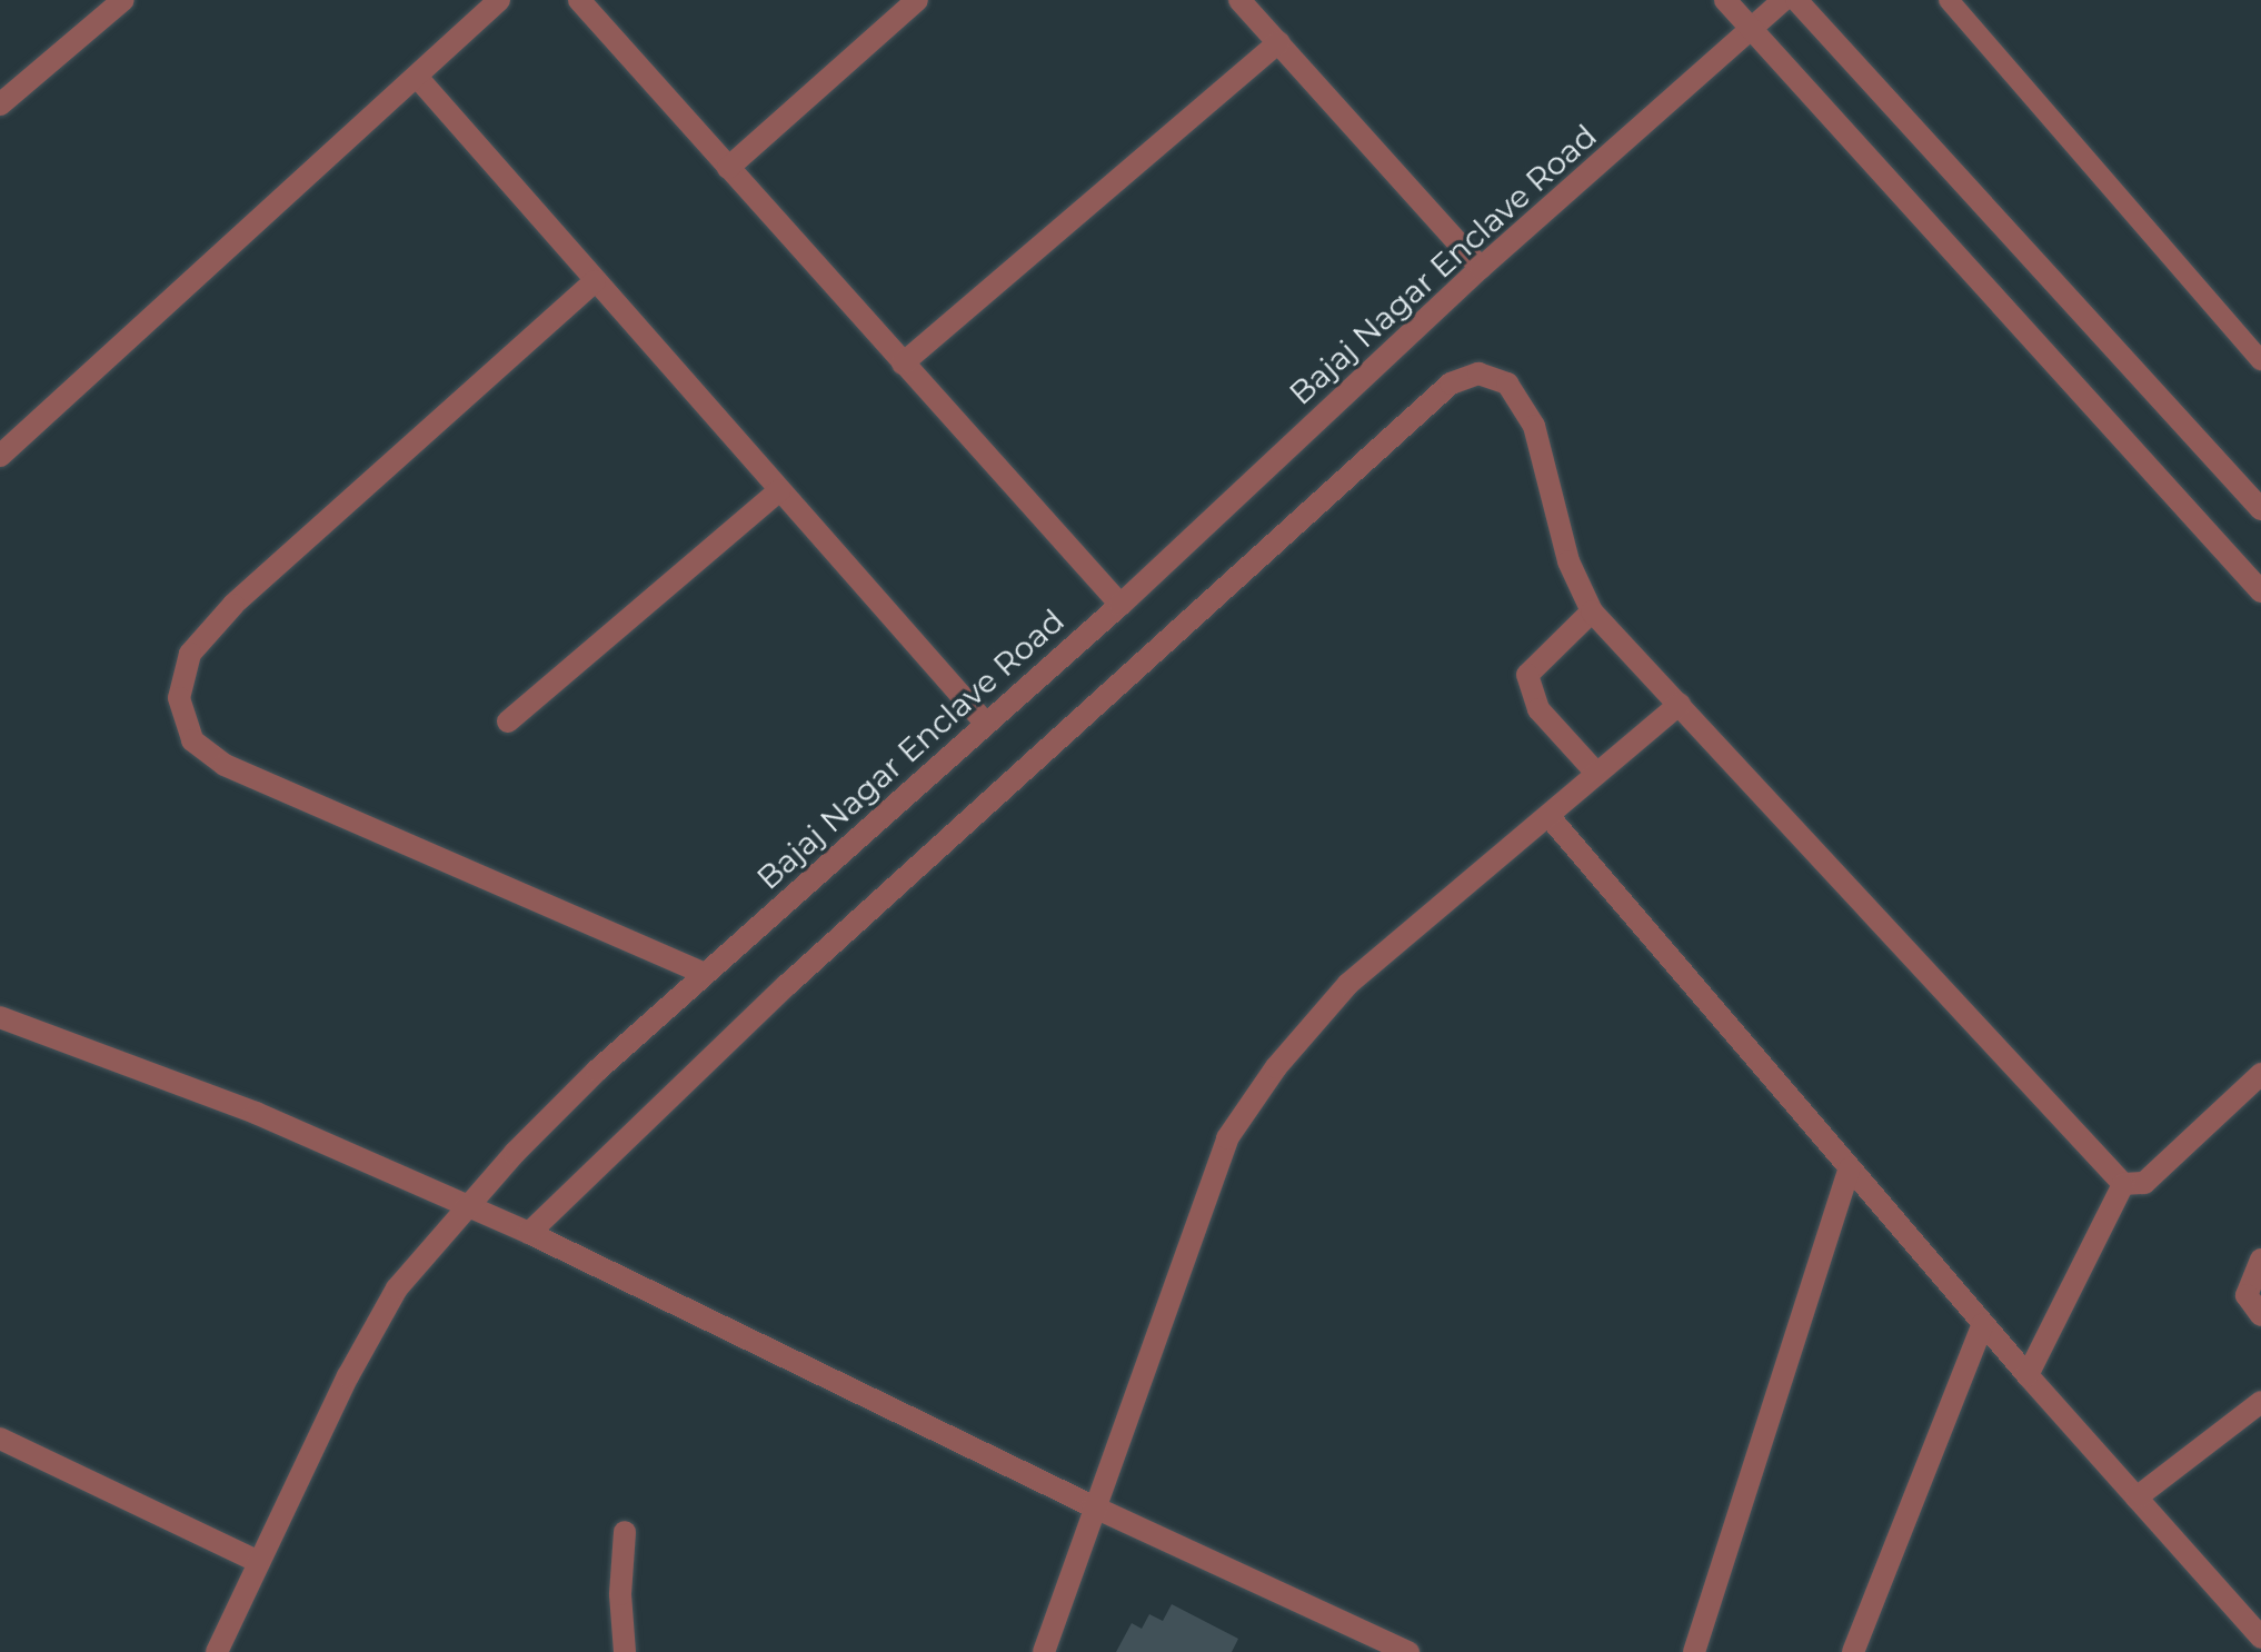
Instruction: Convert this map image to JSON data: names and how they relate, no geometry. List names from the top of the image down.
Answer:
{
  "streets": {
    "street": ["Bajaj Nagar Enclave Road"]
  }
}
